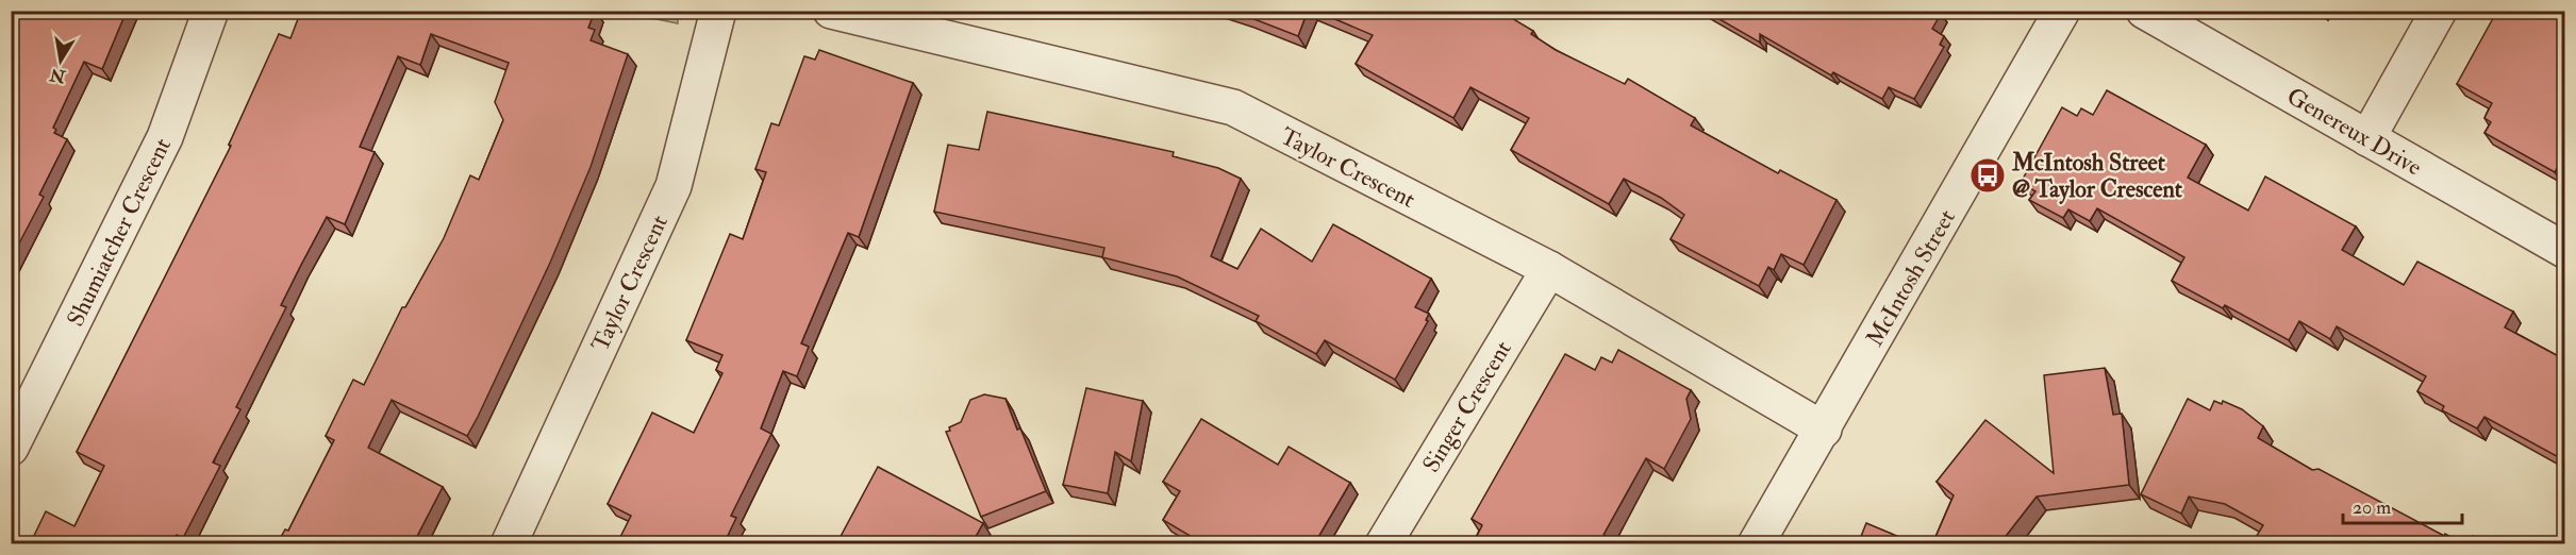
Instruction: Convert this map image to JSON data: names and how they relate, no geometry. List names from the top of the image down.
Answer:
{
  "streets": {
    "street": [
      "Genereux Drive",
      "Taylor Crescent",
      "Shumiatcher Crescent",
      "McIntosh Street",
      "Singer Crescent"
    ]
  },
  "crossings": [
    ["Taylor Crescent", "McIntosh Street"],
    ["Taylor Crescent", "Singer Crescent"]
  ],
  "places": {
    "bus stop": ["McIntosh Street @ Taylor Crescent"]
  },
  "scale_bar": "20 m",
  "north": "bottom"
}
